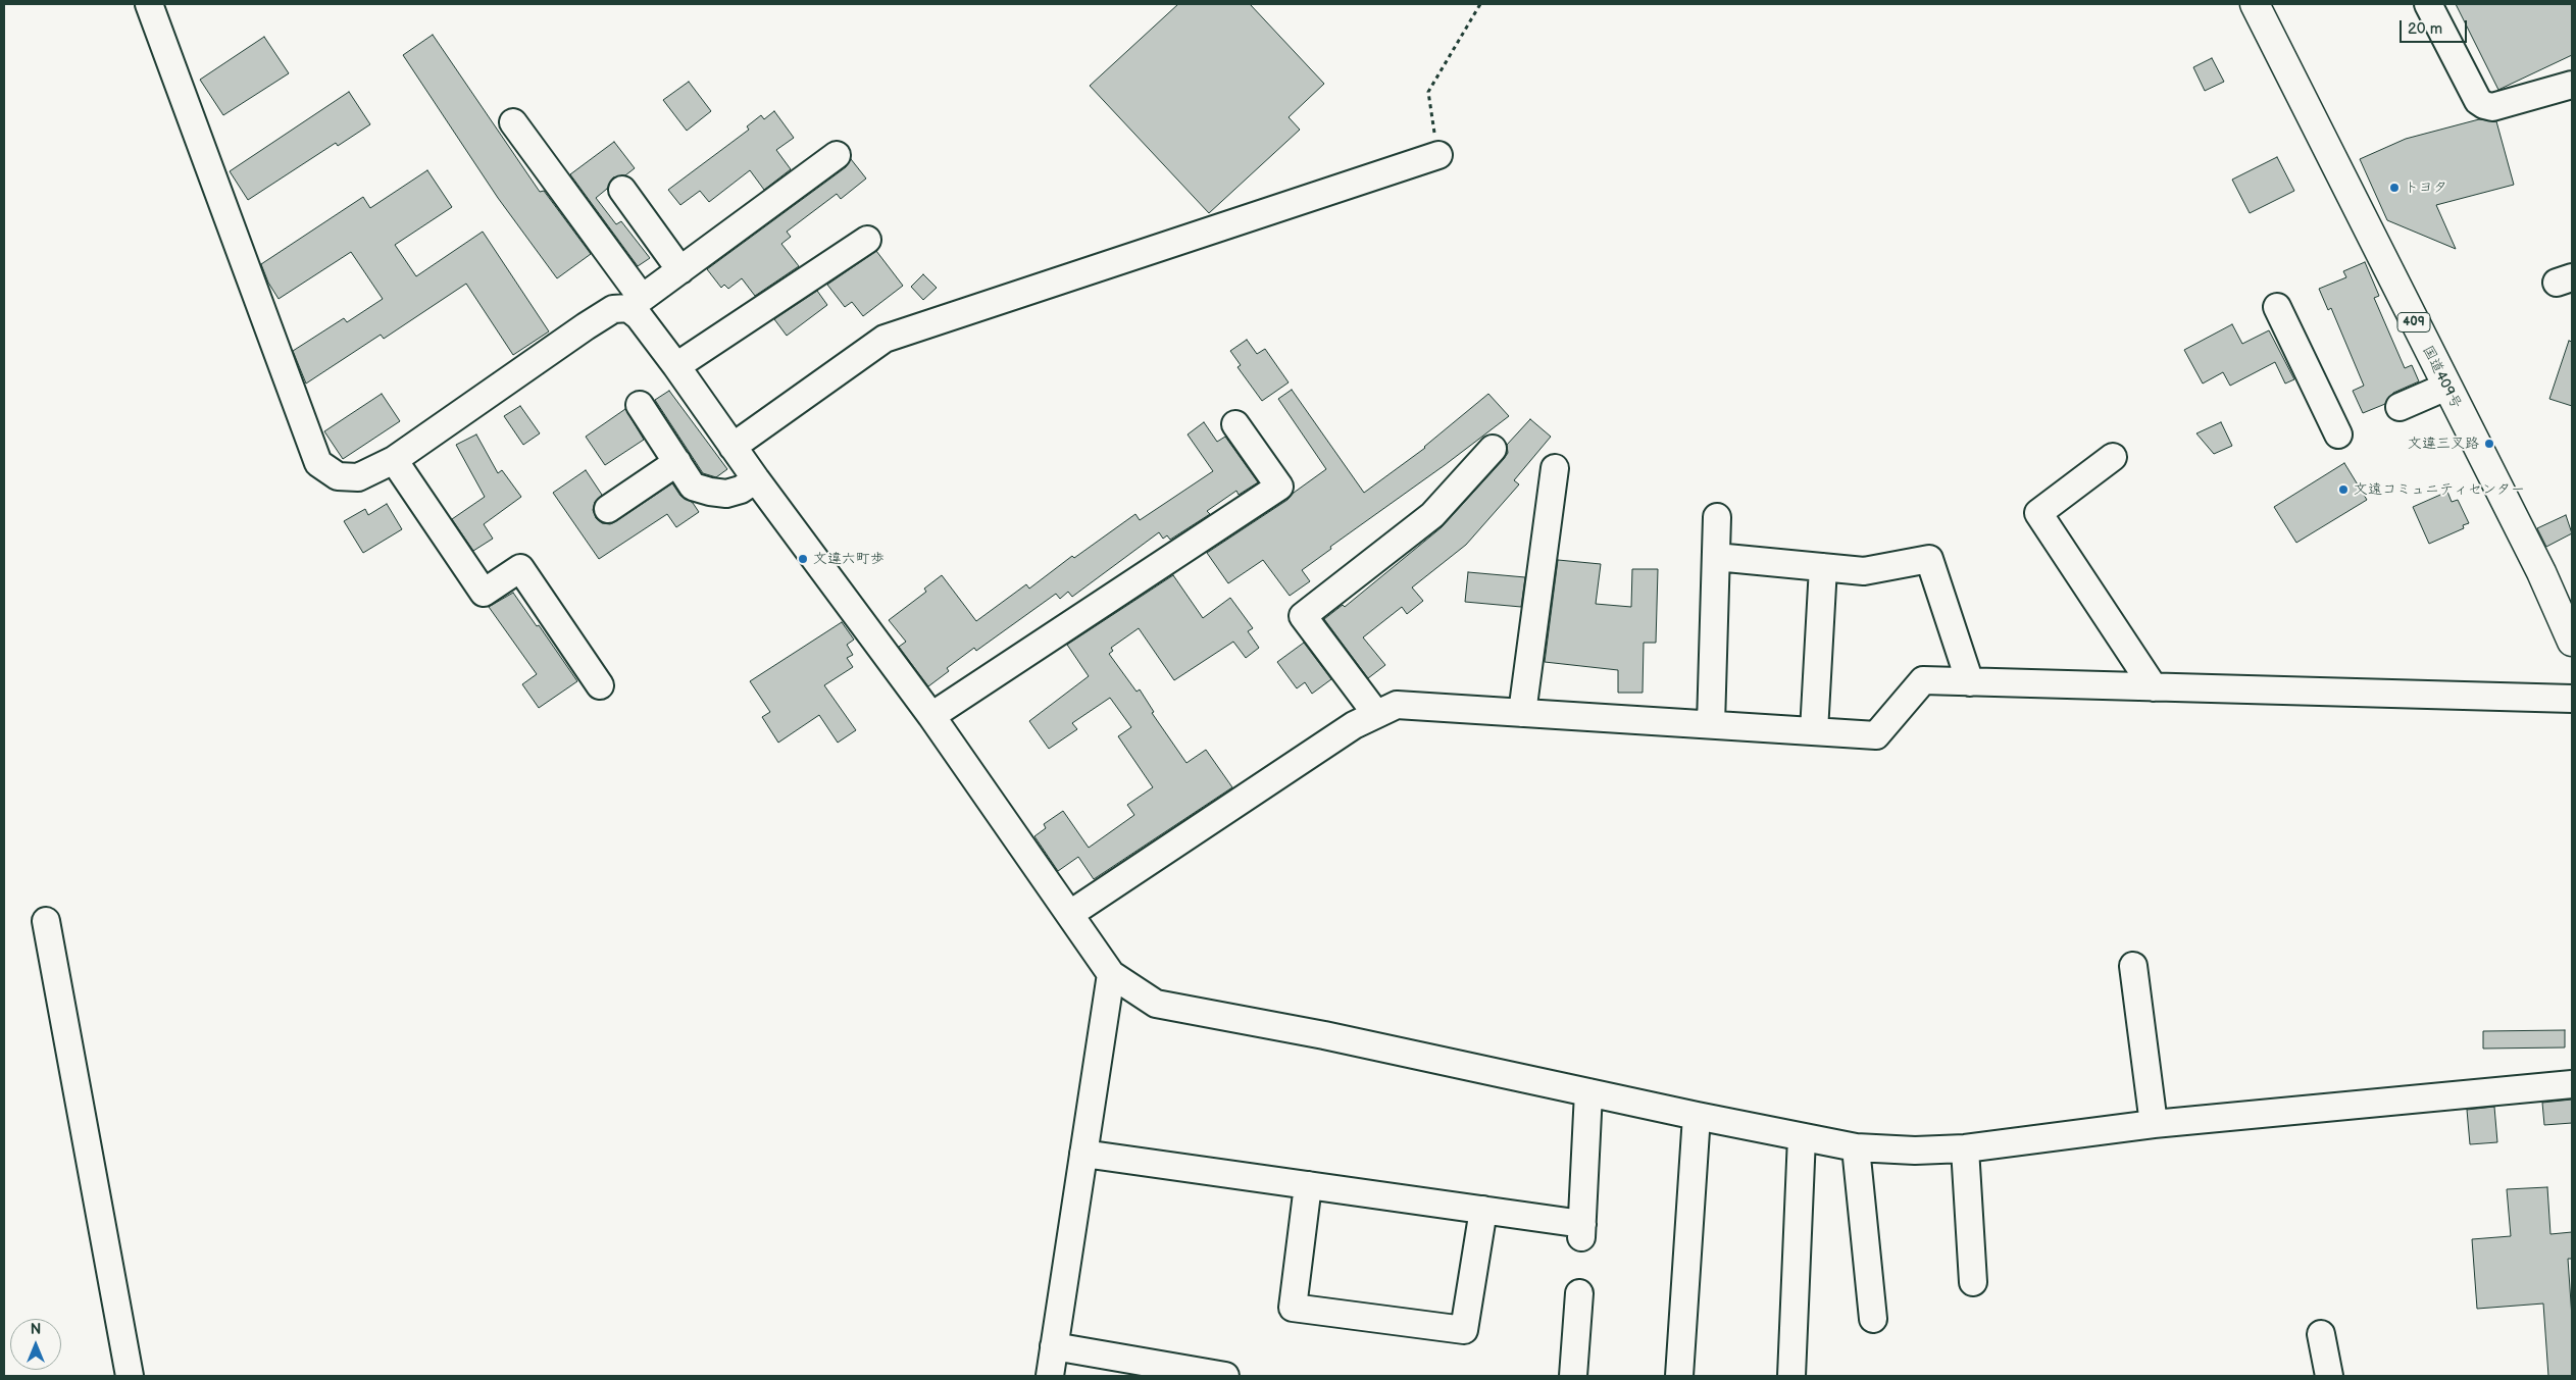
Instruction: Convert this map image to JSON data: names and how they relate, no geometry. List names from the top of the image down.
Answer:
{
  "streets": {
    "highway": ["409", "国道409号"]
  },
  "places": [
    "トヨタ",
    "文違三叉路",
    "文遠コミュニティセンター",
    "文違六町歩"
  ],
  "scale_bar": "20 m",
  "north": "top"
}
